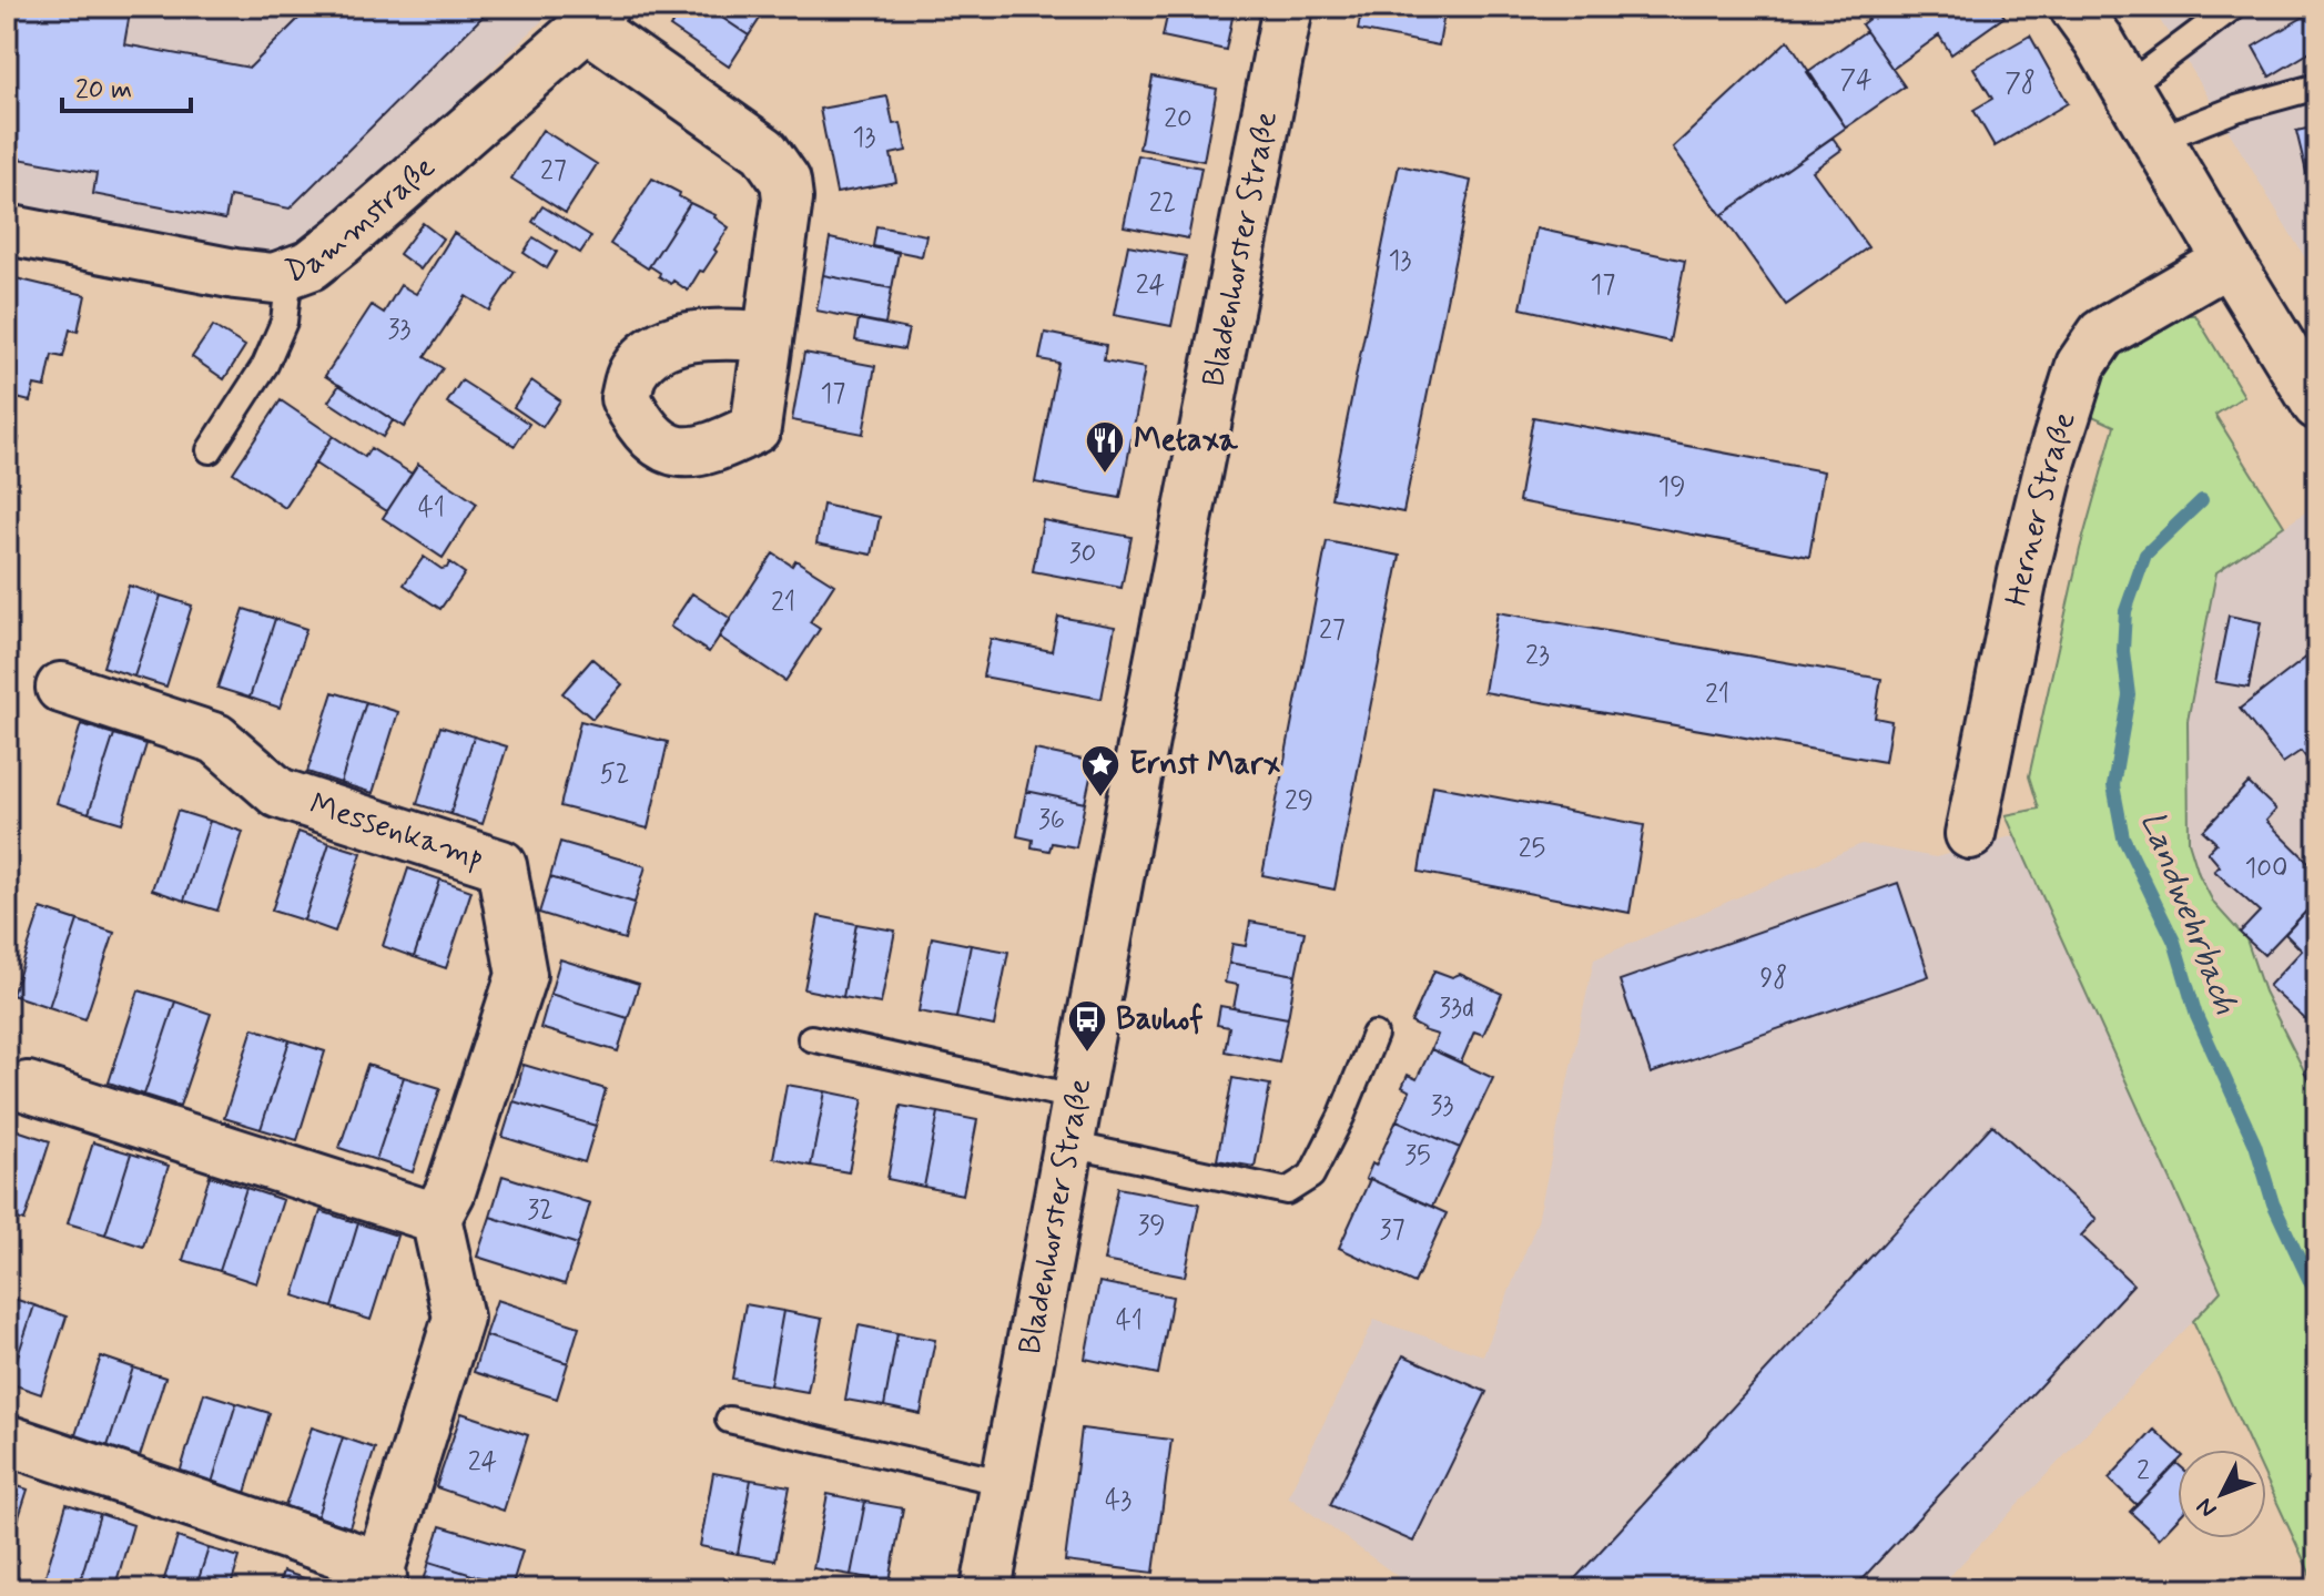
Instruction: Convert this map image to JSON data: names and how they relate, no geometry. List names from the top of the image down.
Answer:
{
  "streets": {
    "street": [
      "Dammstraße",
      "Bladenhorster Straße",
      "Herner Straße",
      "Messenkamp"
    ]
  },
  "water": ["Landwehrbach"],
  "places": {
    "restaurant": ["Metaxa"],
    "place": ["Ernst Marx"],
    "bus stop": ["Bauhof"]
  },
  "house_numbers": [
    "74",
    "78",
    "20",
    "13",
    "27",
    "22",
    "13",
    "24",
    "17",
    "33",
    "17",
    "19",
    "41",
    "30",
    "21",
    "27",
    "23",
    "21",
    "52",
    "29",
    "36",
    "25",
    "100",
    "98",
    "33d",
    "33",
    "35",
    "32",
    "39",
    "37",
    "41",
    "24",
    "2",
    "43"
  ],
  "scale_bar": "20 m",
  "north": "bottom left"
}
